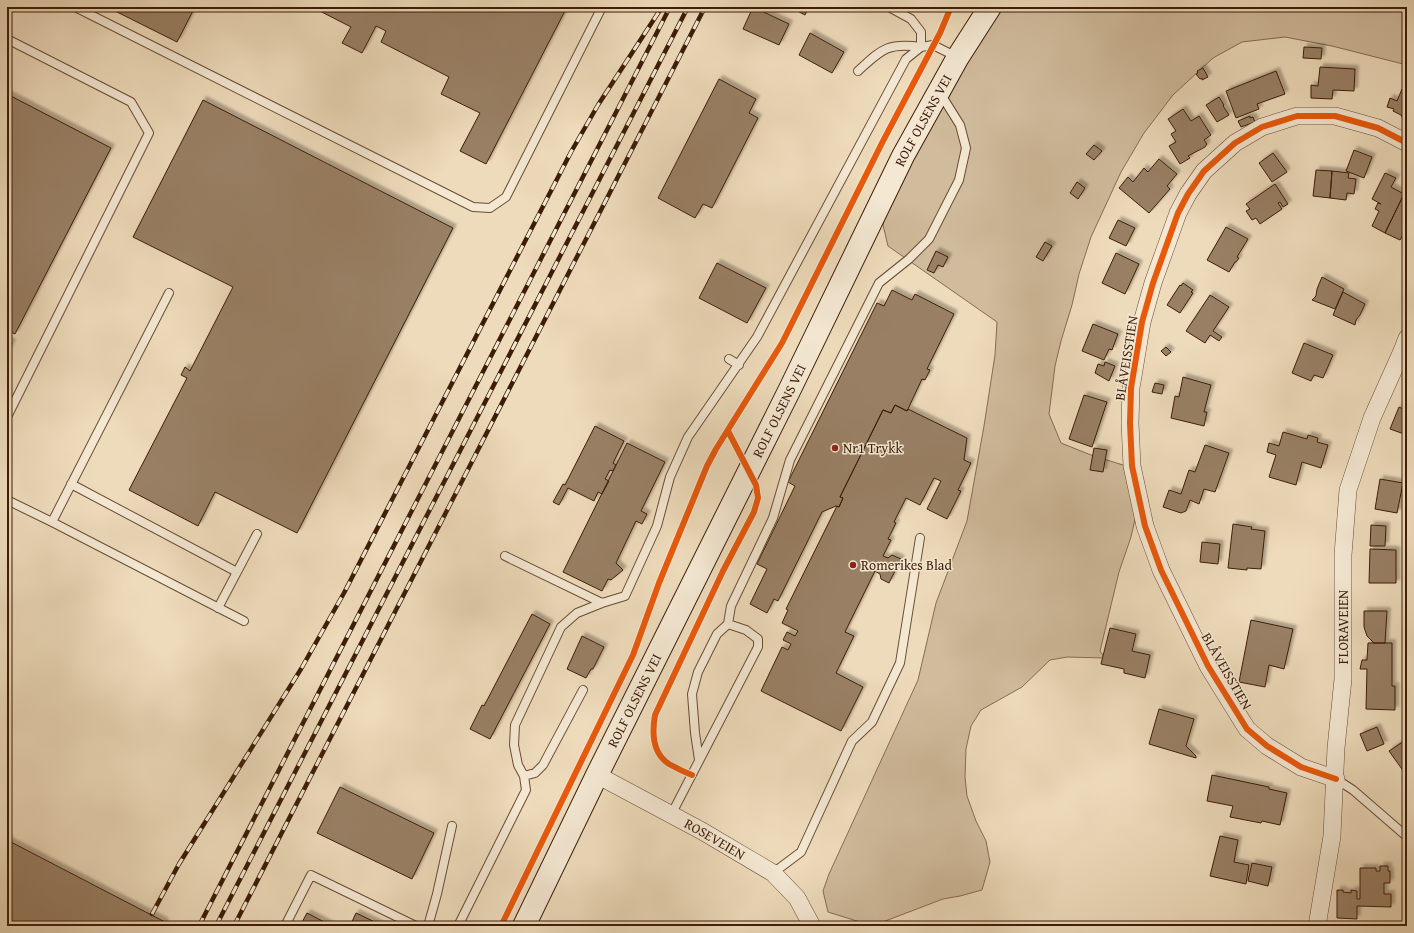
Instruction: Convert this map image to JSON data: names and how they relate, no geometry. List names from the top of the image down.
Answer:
{
  "streets": {
    "main road": ["ROLF OLSENS VEI"],
    "street": ["BLÅVEISSTIEN", "FLORAVEIEN", "ROSEVEIEN"]
  },
  "crossings": [
    ["ROLF OLSENS VEI", "ROSEVEIEN"],
    ["BLÅVEISSTIEN", "FLORAVEIEN"]
  ],
  "places": ["Nr1 Trykk", "Romerikes Blad"]
}
